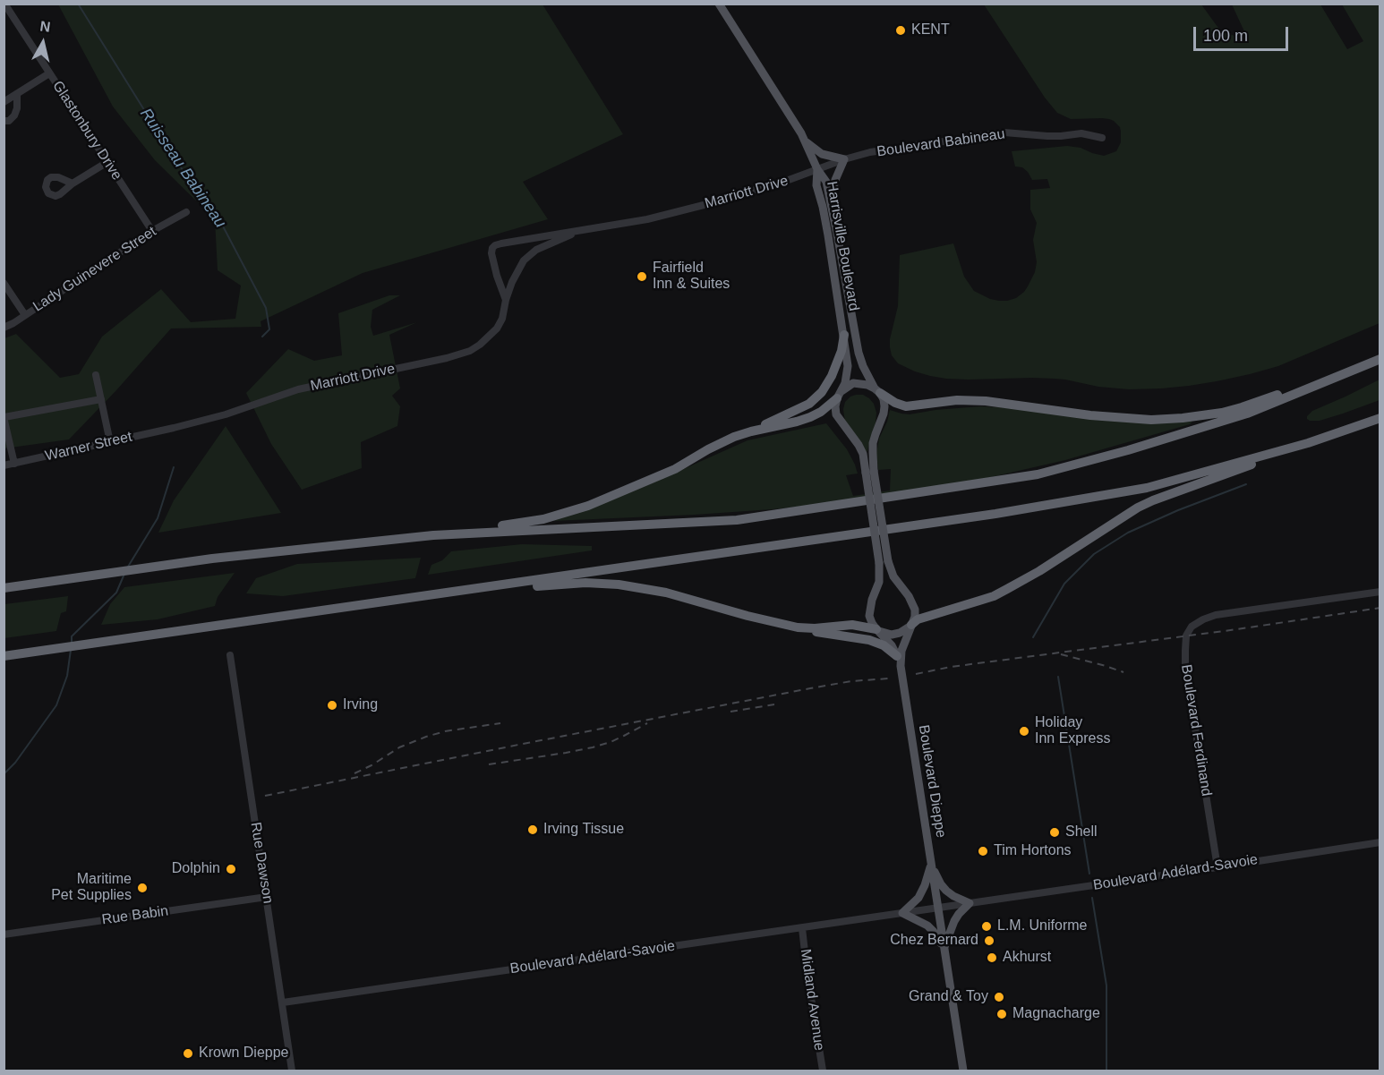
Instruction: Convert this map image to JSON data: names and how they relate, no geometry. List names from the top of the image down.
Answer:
{
  "streets": {
    "main road": ["Harrisville Boulevard", "Boulevard Dieppe"],
    "street": [
      "Glastonbury Drive",
      "Boulevard Babineau",
      "Marriott Drive",
      "Lady Guinevere Street",
      "Warner Street",
      "Boulevard Ferdinand",
      "Rue Dawson",
      "Boulevard Adélard-Savoie",
      "Rue Babin",
      "Midland Avenue"
    ]
  },
  "crossings": [
    ["Glastonbury Drive", "Lady Guinevere Street"],
    ["Boulevard Babineau", "Marriott Drive"],
    ["Boulevard Babineau", "Harrisville Boulevard"],
    ["Marriott Drive", "Harrisville Boulevard"],
    ["Marriott Drive", "Warner Street"],
    ["Boulevard Ferdinand", "Boulevard Adélard-Savoie"],
    ["Boulevard Dieppe", "Boulevard Adélard-Savoie"],
    ["Rue Dawson", "Boulevard Adélard-Savoie"],
    ["Rue Dawson", "Rue Babin"],
    ["Boulevard Adélard-Savoie", "Midland Avenue"]
  ],
  "water": ["Ruisseau Babineau"],
  "places": [
    "KENT",
    "Fairfield Inn & Suites",
    "Irving",
    "Holiday Inn Express",
    "Irving Tissue",
    "Shell",
    "Tim Hortons",
    "Dolphin",
    "Maritime Pet Supplies",
    "L.M. Uniforme",
    "Chez Bernard",
    "Akhurst",
    "Grand & Toy",
    "Magnacharge",
    "Krown Dieppe"
  ],
  "scale_bar": "100 m",
  "north": "top"
}
